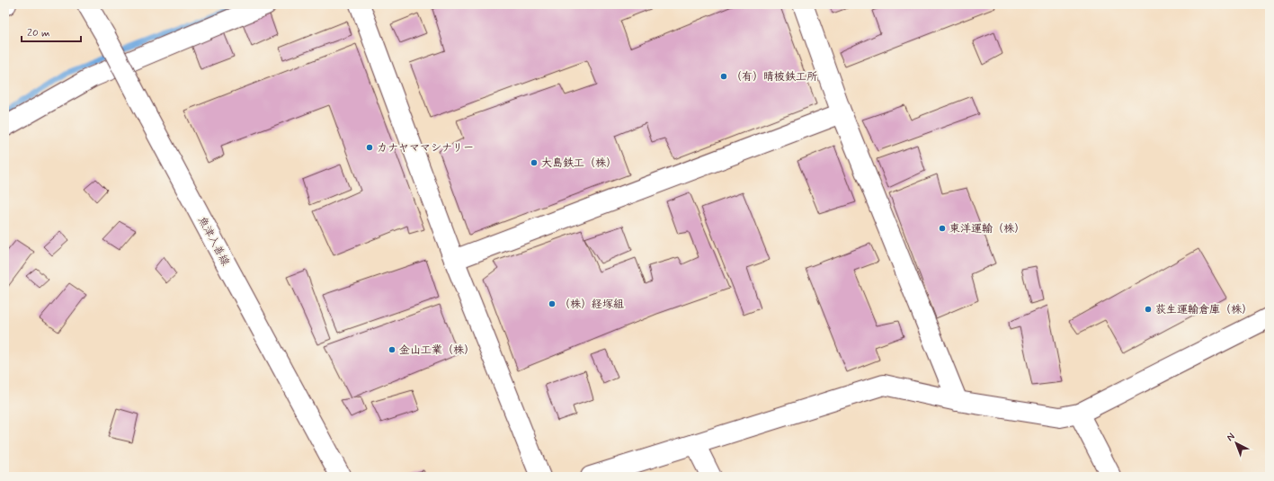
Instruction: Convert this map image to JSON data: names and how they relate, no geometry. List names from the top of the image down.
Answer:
{
  "streets": {
    "street": ["魚津入善線"]
  },
  "places": [
    "（有）晴柀鉄工所",
    "カナヤママシナリー",
    "大島鉄工（株）",
    "東洋運輸（株）",
    "（株）経塚組",
    "荻生運輸倉庫（株）",
    "金山工業（株）"
  ],
  "scale_bar": "20 m",
  "north": "top left"
}
